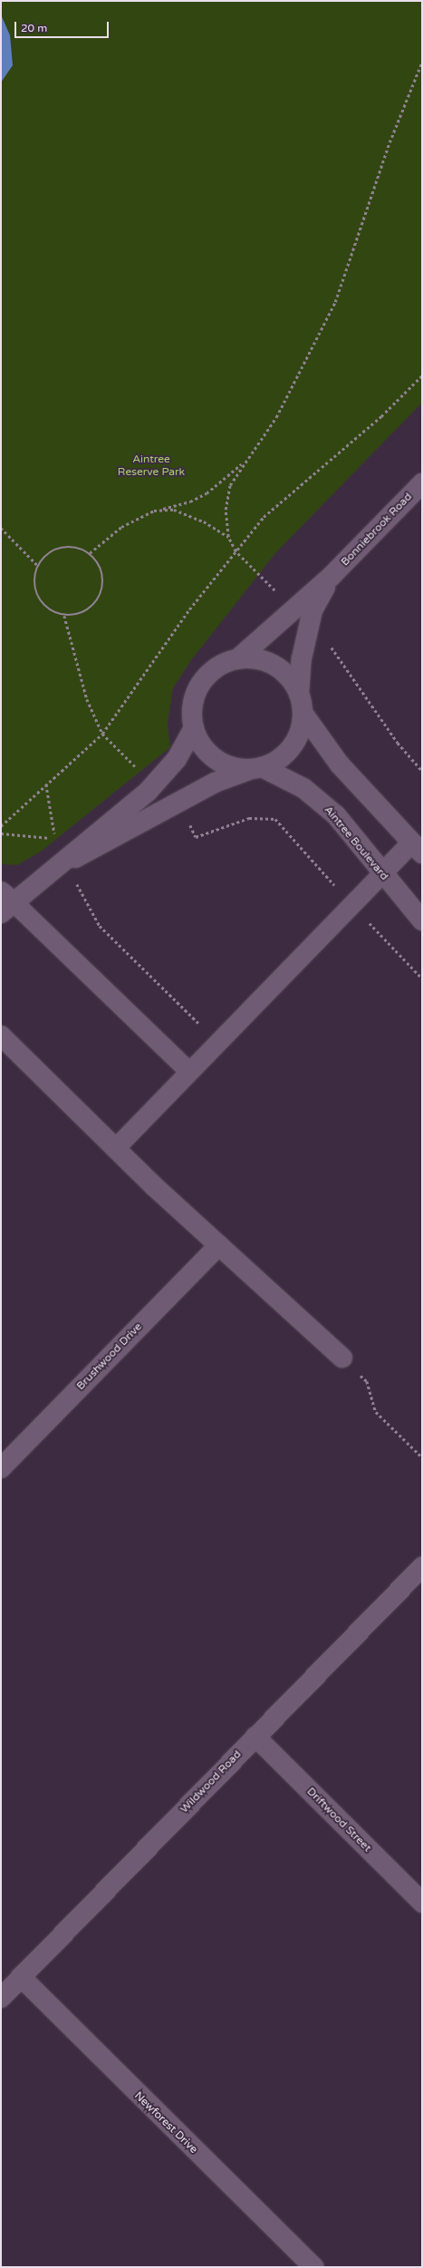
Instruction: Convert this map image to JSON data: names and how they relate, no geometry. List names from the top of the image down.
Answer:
{
  "streets": {
    "street": [
      "Bonniebrook Road",
      "Aintree Boulevard",
      "Brushwood Drive",
      "Wildwood Road",
      "Driftwood Street",
      "Newforest Drive"
    ]
  },
  "crossings": [
    ["Bonniebrook Road", "Aintree Boulevard"],
    ["Wildwood Road", "Driftwood Street"],
    ["Wildwood Road", "Newforest Drive"]
  ],
  "parks": ["Aintree Reserve Park"],
  "scale_bar": "20 m"
}
